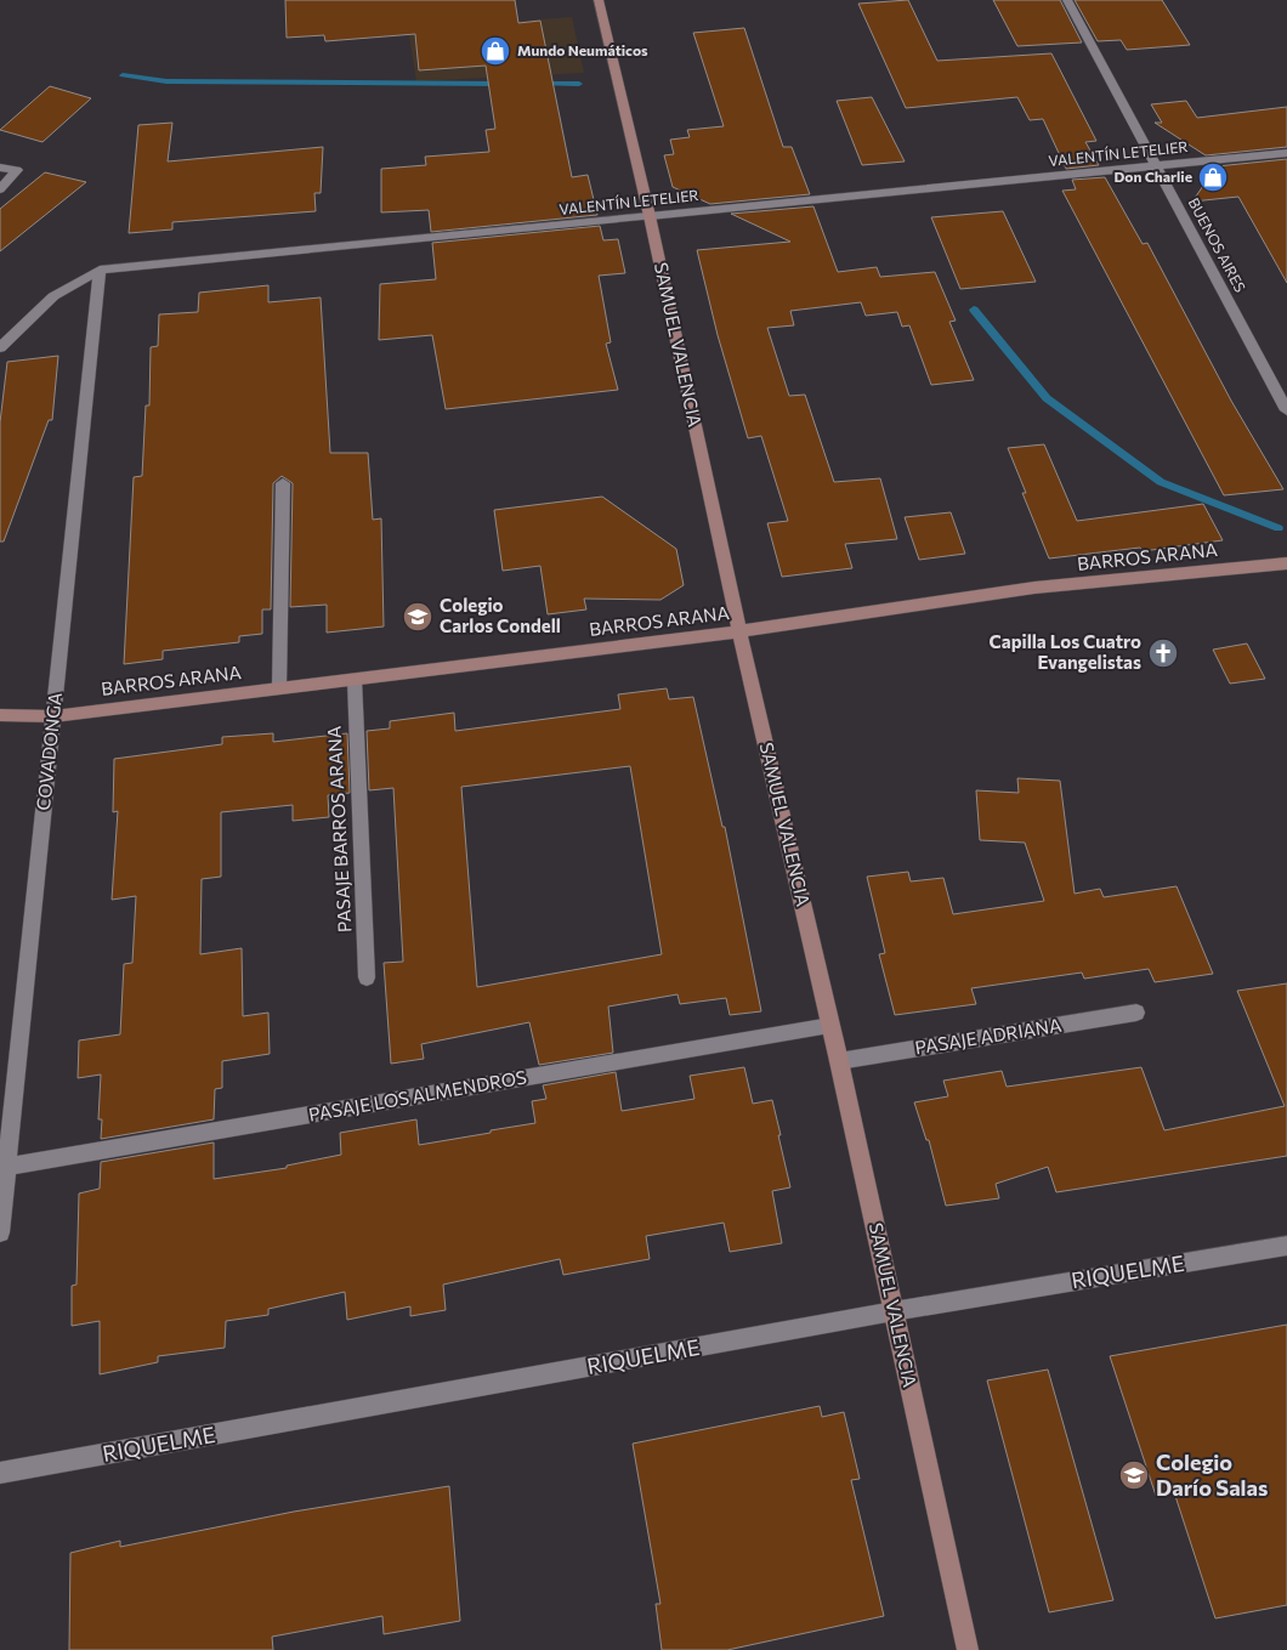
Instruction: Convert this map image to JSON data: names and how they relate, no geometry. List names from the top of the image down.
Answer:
{
  "streets": {
    "main road": ["SAMUEL VALENCIA", "BARROS ARANA"],
    "street": [
      "VALENTÍN LETELIER",
      "BUENOS AIRES",
      "COVADONGA",
      "PASAJE BARROS ARANA",
      "PASAJE ADRIANA",
      "PASAJE LOS ALMENDROS",
      "RIQUELME"
    ]
  },
  "crossings": [
    ["VALENTÍN LETELIER", "BUENOS AIRES"],
    ["VALENTÍN LETELIER", "SAMUEL VALENCIA"],
    ["VALENTÍN LETELIER", "COVADONGA"],
    ["SAMUEL VALENCIA", "BARROS ARANA"],
    ["SAMUEL VALENCIA", "PASAJE ADRIANA"],
    ["SAMUEL VALENCIA", "PASAJE LOS ALMENDROS"],
    ["SAMUEL VALENCIA", "RIQUELME"],
    ["BARROS ARANA", "COVADONGA"],
    ["BARROS ARANA", "PASAJE BARROS ARANA"],
    ["COVADONGA", "PASAJE LOS ALMENDROS"]
  ],
  "places": {
    "shop": ["Mundo Neumáticos", "Don Charlie"],
    "school or university": ["Colegio Carlos Condell", "Colegio Darío Salas"],
    "church": ["Capilla Los Cuatro Evangelistas"]
  }
}
